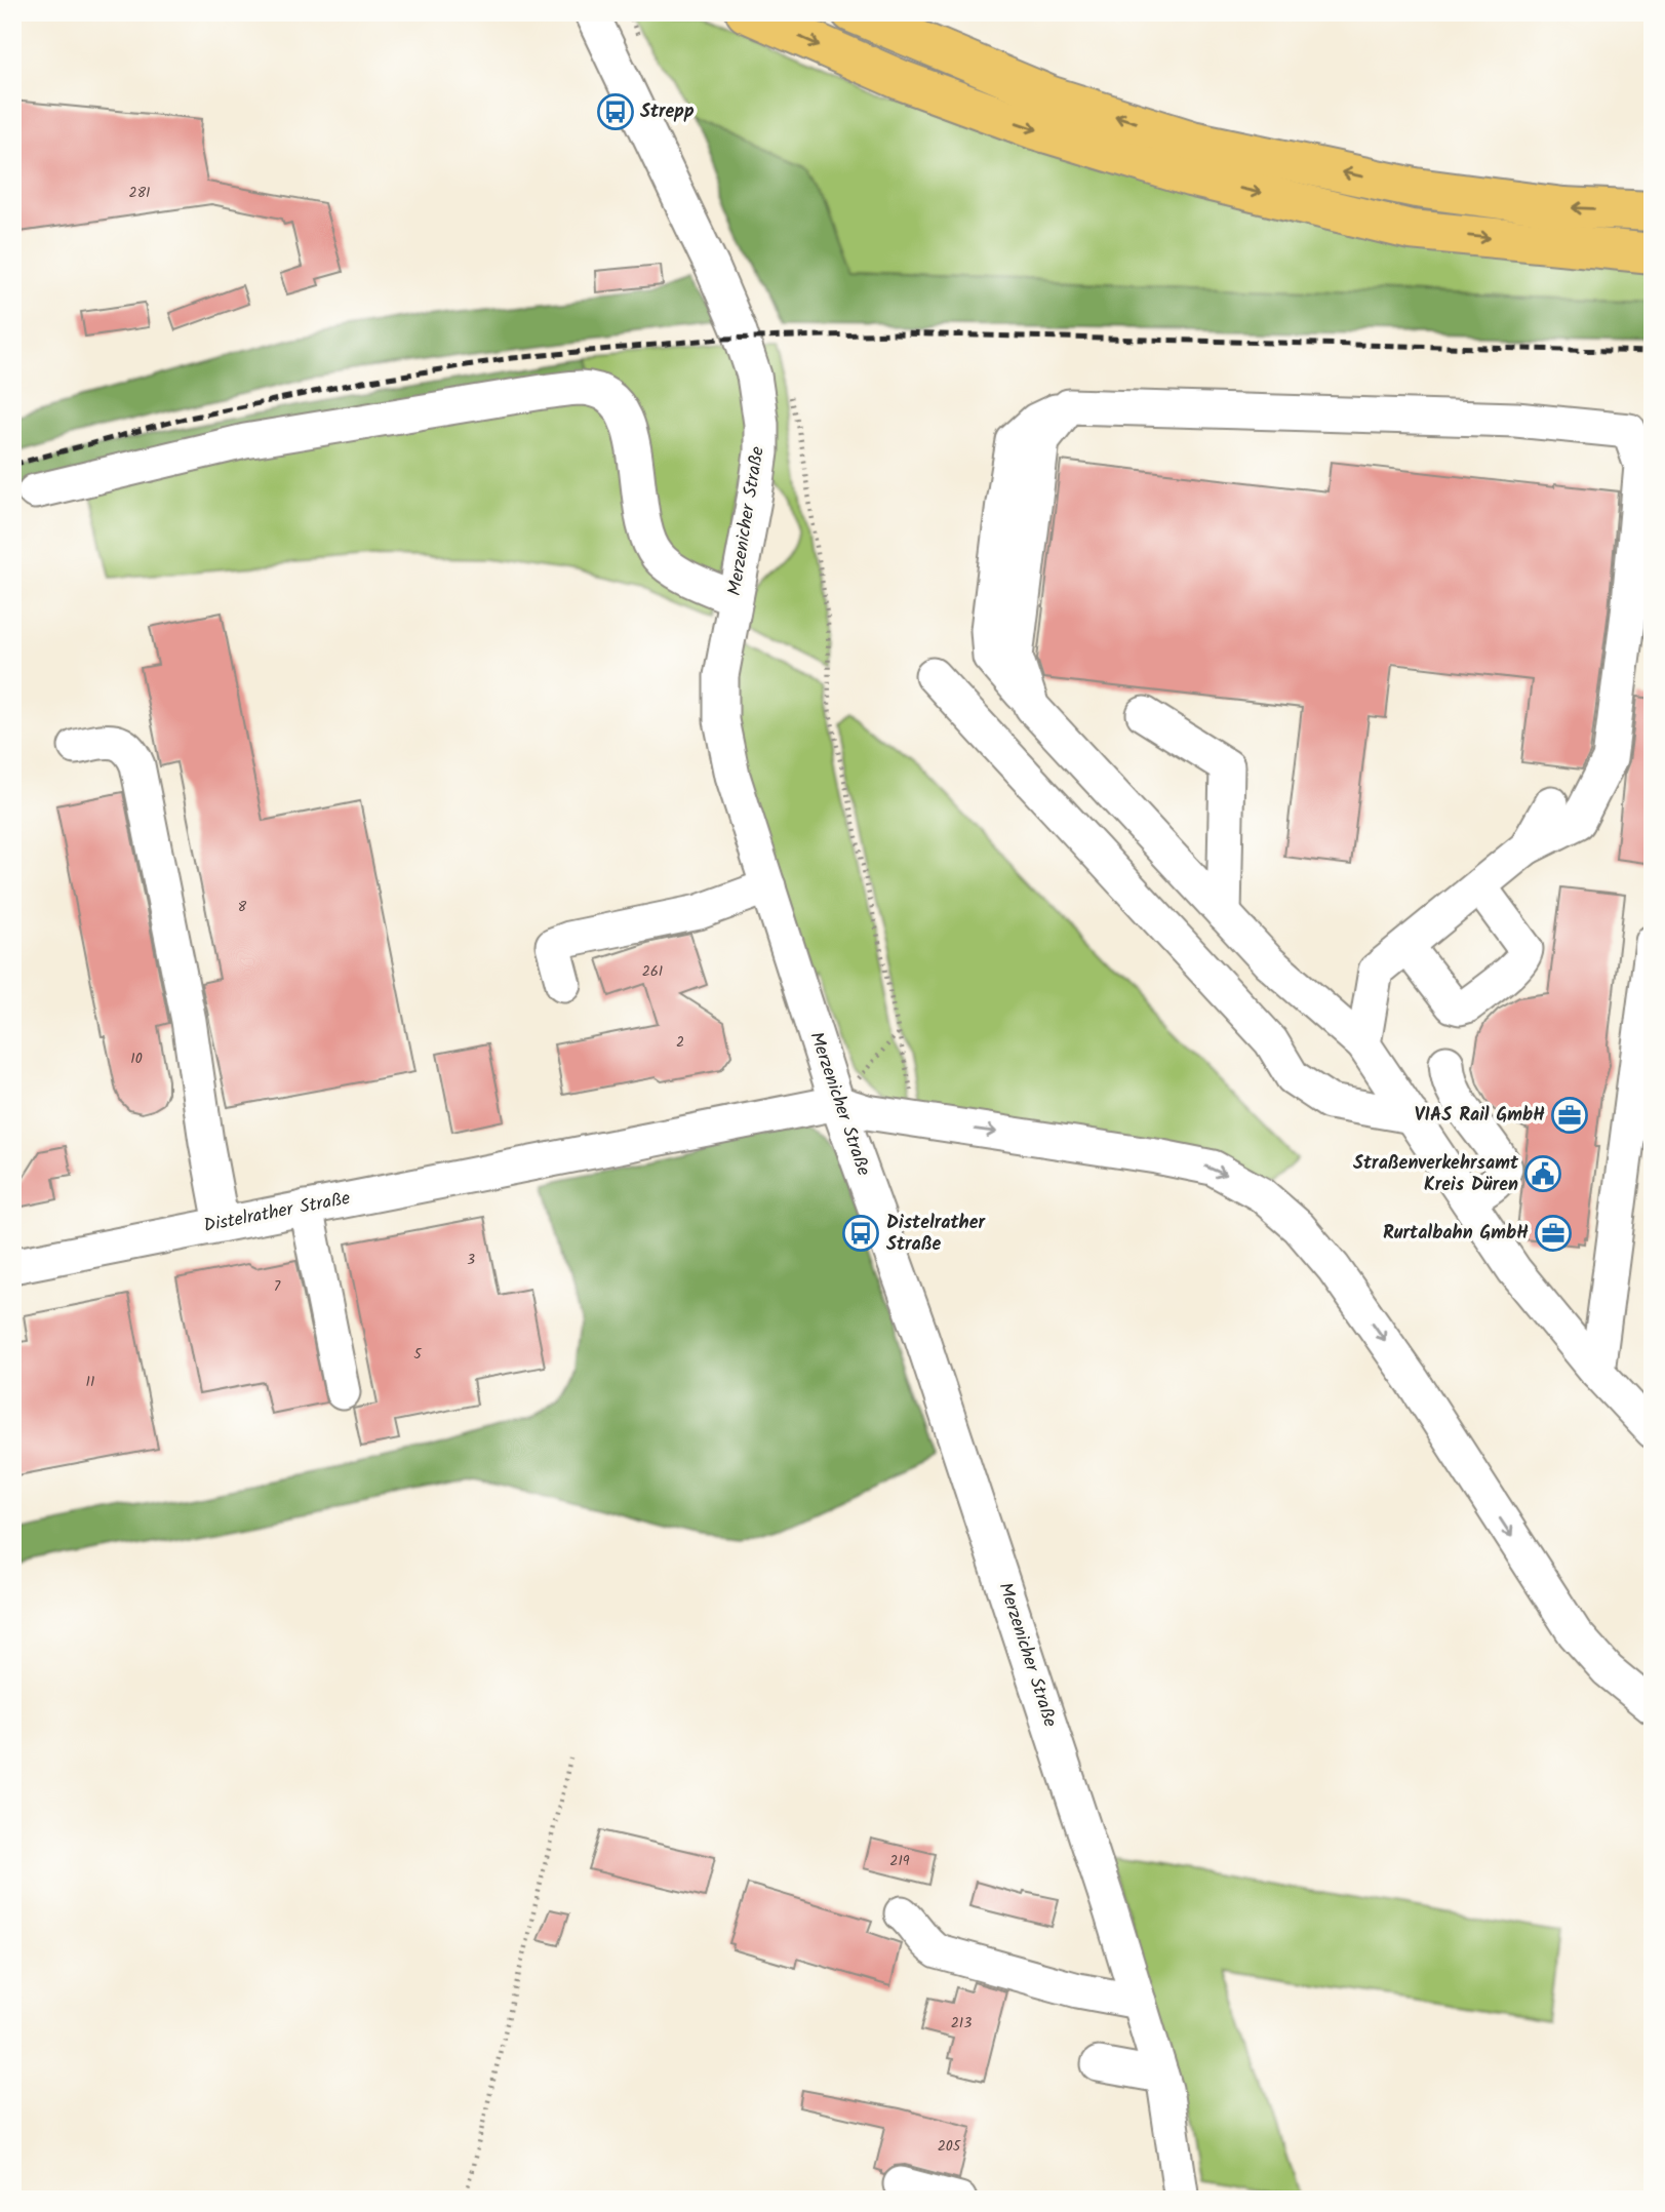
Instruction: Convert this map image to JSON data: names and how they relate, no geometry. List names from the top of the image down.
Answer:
{
  "streets": {
    "street": ["Merzenicher Straße", "Distelrather Straße"]
  },
  "crossings": [
    ["Merzenicher Straße", "Distelrather Straße"]
  ],
  "places": {
    "bus stop": ["Strepp", "Distelrather Straße"],
    "office": ["VIAS Rail GmbH", "Rurtalbahn GmbH"],
    "public building": ["Straßenverkehrsamt Kreis Düren"]
  },
  "house_numbers": [
    "281",
    "8",
    "261",
    "2",
    "10",
    "3",
    "7",
    "5",
    "11",
    "219",
    "213",
    "205"
  ]
}
